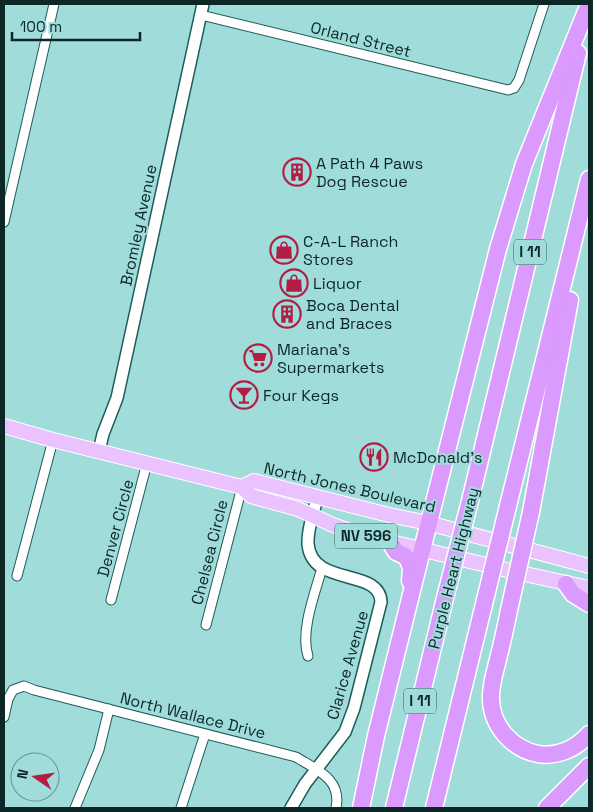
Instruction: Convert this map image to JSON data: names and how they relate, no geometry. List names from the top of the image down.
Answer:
{
  "streets": {
    "highway": ["I 11", "Purple Heart Highway"],
    "main road": ["North Jones Boulevard", "NV 596"],
    "street": [
      "Orland Street",
      "Bromley Avenue",
      "Denver Circle",
      "Chelsea Circle",
      "Clarice Avenue",
      "North Wallace Drive"
    ]
  },
  "crossings": [
    ["Orland Street", "Bromley Avenue"],
    ["Bromley Avenue", "North Jones Boulevard"],
    ["North Jones Boulevard", "Denver Circle"],
    ["North Jones Boulevard", "NV 596"],
    ["North Jones Boulevard", "Chelsea Circle"],
    ["Clarice Avenue", "North Wallace Drive"]
  ],
  "places": {
    "building": ["A Path 4 Paws Dog Rescue", "Boca Dental and Braces"],
    "shop": ["C-A-L Ranch Stores", "Liquor"],
    "supermarket": ["Mariana's Supermarkets"],
    "bar": ["Four Kegs"],
    "restaurant": ["McDonald's"]
  },
  "scale_bar": "100 m",
  "north": "left"
}
